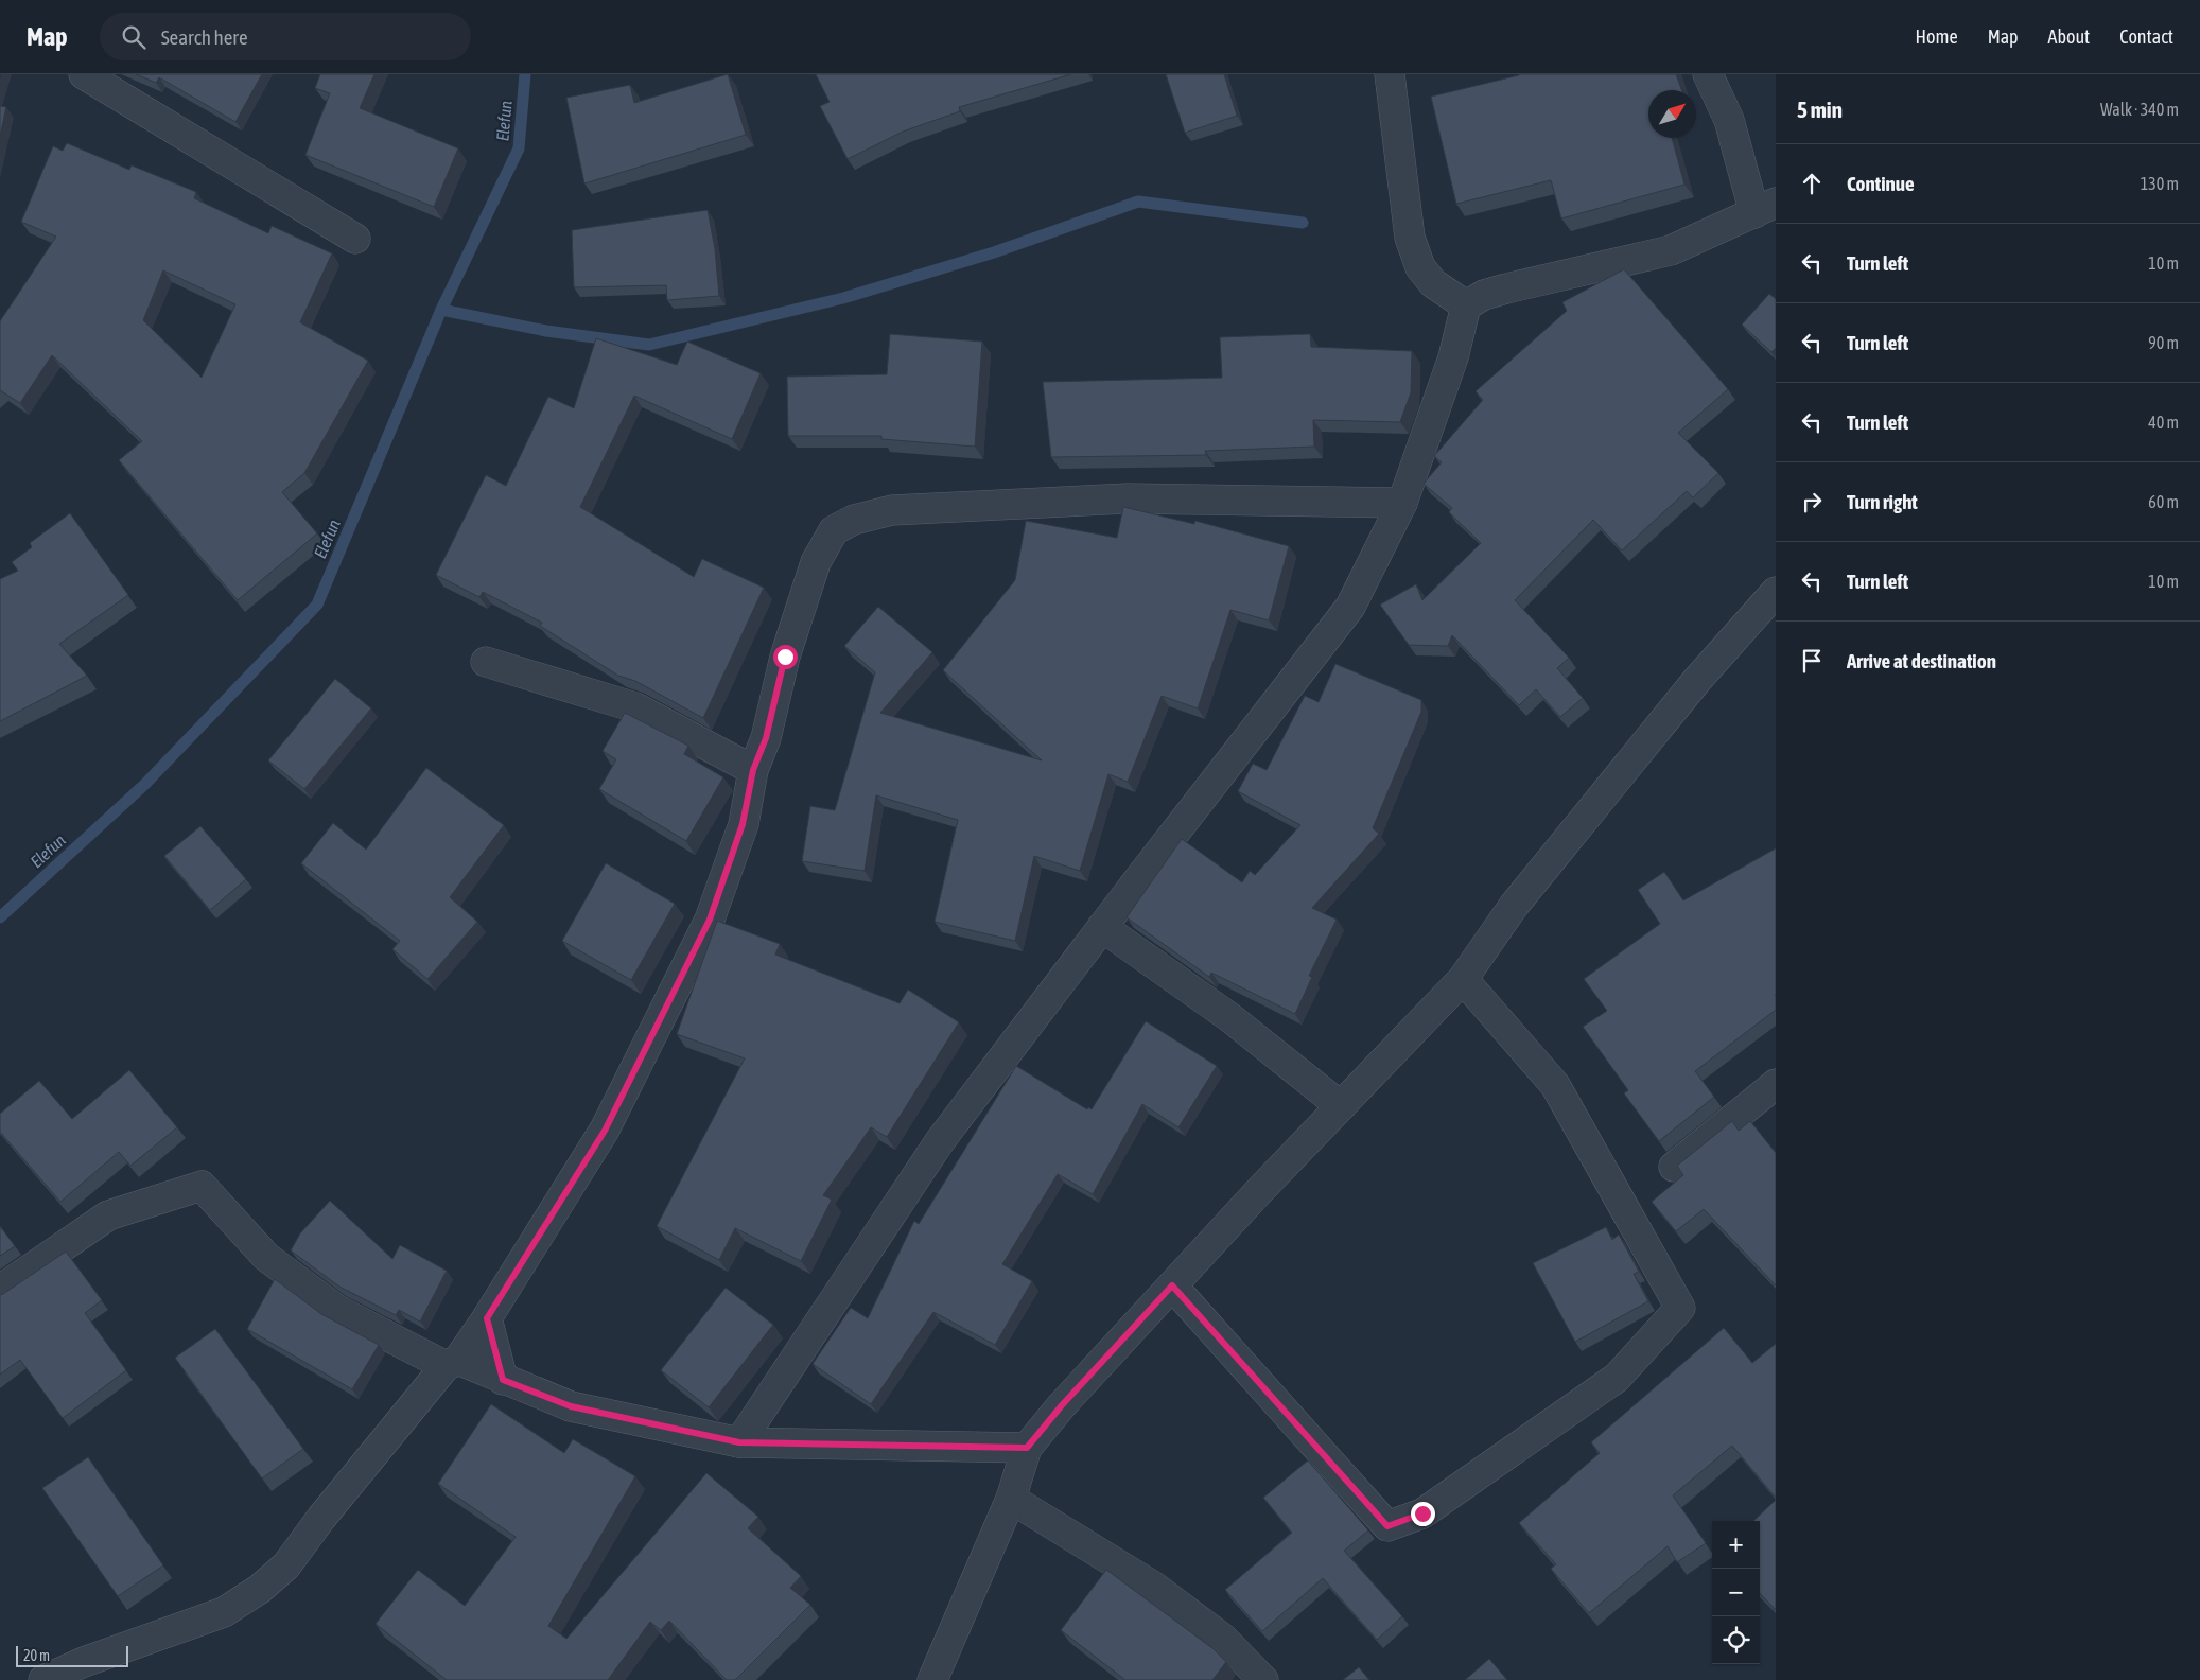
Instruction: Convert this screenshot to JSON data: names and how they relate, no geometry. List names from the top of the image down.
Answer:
{
  "water": ["Elefun"],
  "scale_bar": "20 m",
  "north": "top right",
  "page": {
    "header": "Map",
    "search": "Search here",
    "nav": [
      "Home",
      "Map",
      "About",
      "Contact"
    ],
    "heading": ["5 min", "Walk · 340 m"],
    "list": [
      ["Continue", "130 m"],
      ["Turn left", "10 m"],
      ["Turn left", "90 m"],
      ["Turn left", "40 m"],
      ["Turn right", "60 m"],
      ["Turn left", "10 m"],
      "Arrive at destination"
    ],
    "map_buttons": ["+", "−"],
    "scale": "20 m"
  }
}
